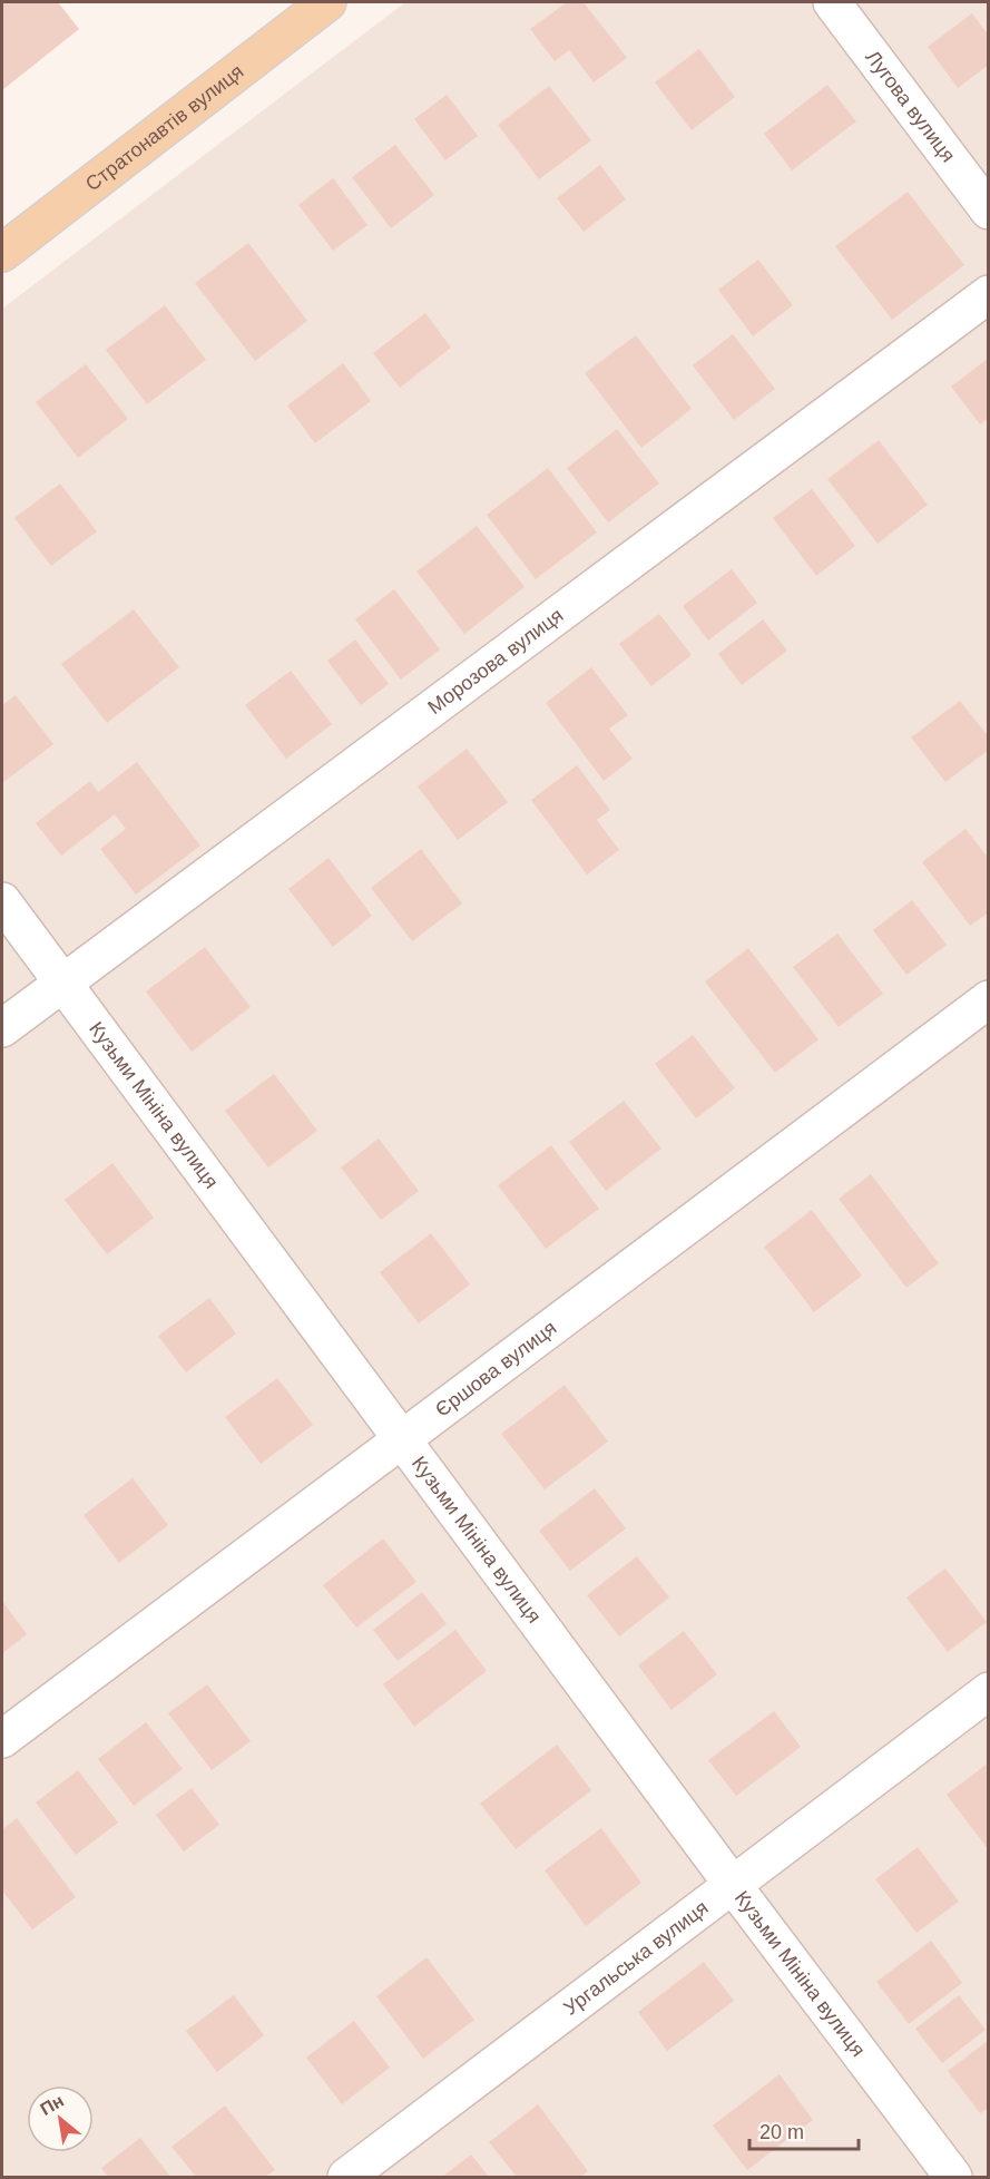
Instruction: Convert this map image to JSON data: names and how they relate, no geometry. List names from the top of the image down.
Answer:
{
  "streets": {
    "main road": ["Стратонавтів вулиця"],
    "street": [
      "Лугова вулиця",
      "Морозова вулиця",
      "Кузьми Мініна вулиця",
      "Єршова вулиця",
      "Ургальська вулиця"
    ]
  },
  "crossings": [
    ["Морозова вулиця", "Кузьми Мініна вулиця"],
    ["Кузьми Мініна вулиця", "Єршова вулиця"],
    ["Кузьми Мініна вулиця", "Ургальська вулиця"]
  ],
  "scale_bar": "20 m",
  "north": "top left"
}
